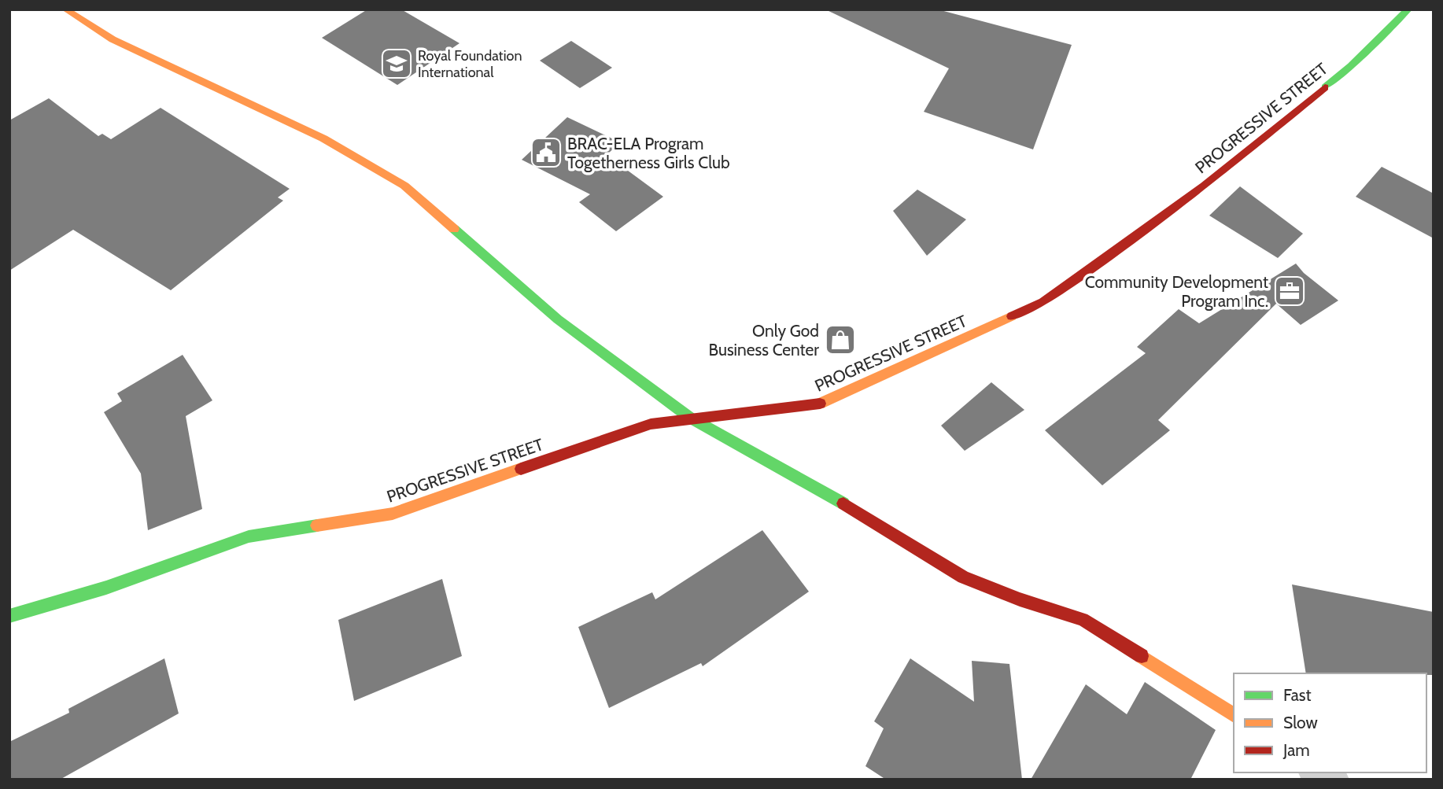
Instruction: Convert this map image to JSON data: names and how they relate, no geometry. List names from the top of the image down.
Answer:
{
  "streets": {
    "street": ["PROGRESSIVE STREET"]
  },
  "places": {
    "school or university": ["Royal Foundation International"],
    "public building": ["BRAC-ELA Program Togetherness Girls Club"],
    "office": ["Community Development Program Inc."],
    "shop": ["Only God Business Center"]
  },
  "legend": ["Fast", "Slow", "Jam"]
}
